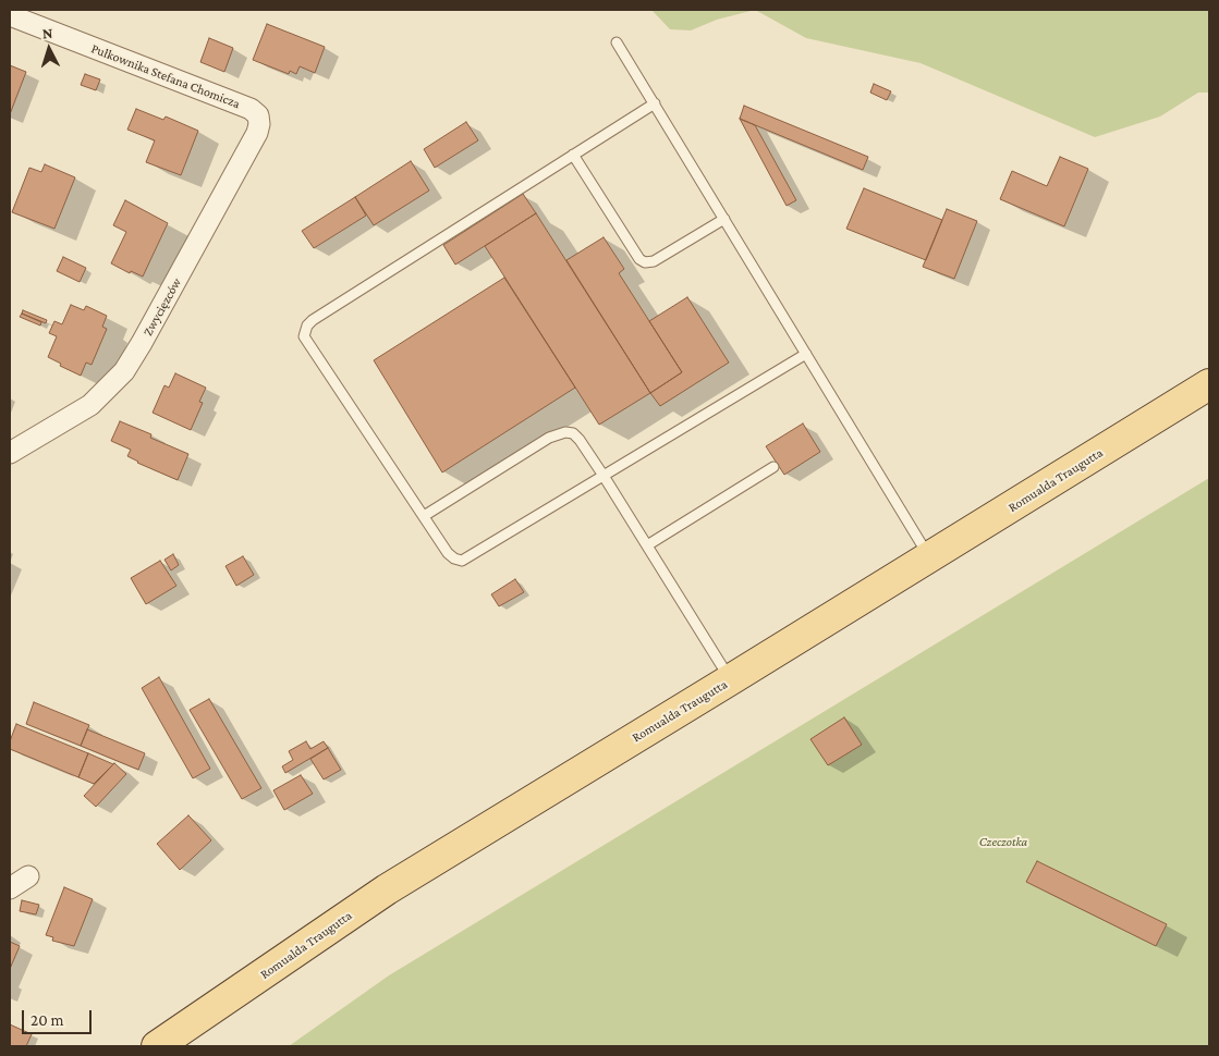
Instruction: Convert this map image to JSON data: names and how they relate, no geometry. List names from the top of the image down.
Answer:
{
  "streets": {
    "main road": ["Romualda Traugutta"],
    "street": ["Pułkownika Stefana Chomicza", "Zwycięzców"]
  },
  "crossings": [
    ["Pułkownika Stefana Chomicza", "Zwycięzców"]
  ],
  "parks": ["Czeczotka"],
  "scale_bar": "20 m",
  "north": "top"
}
